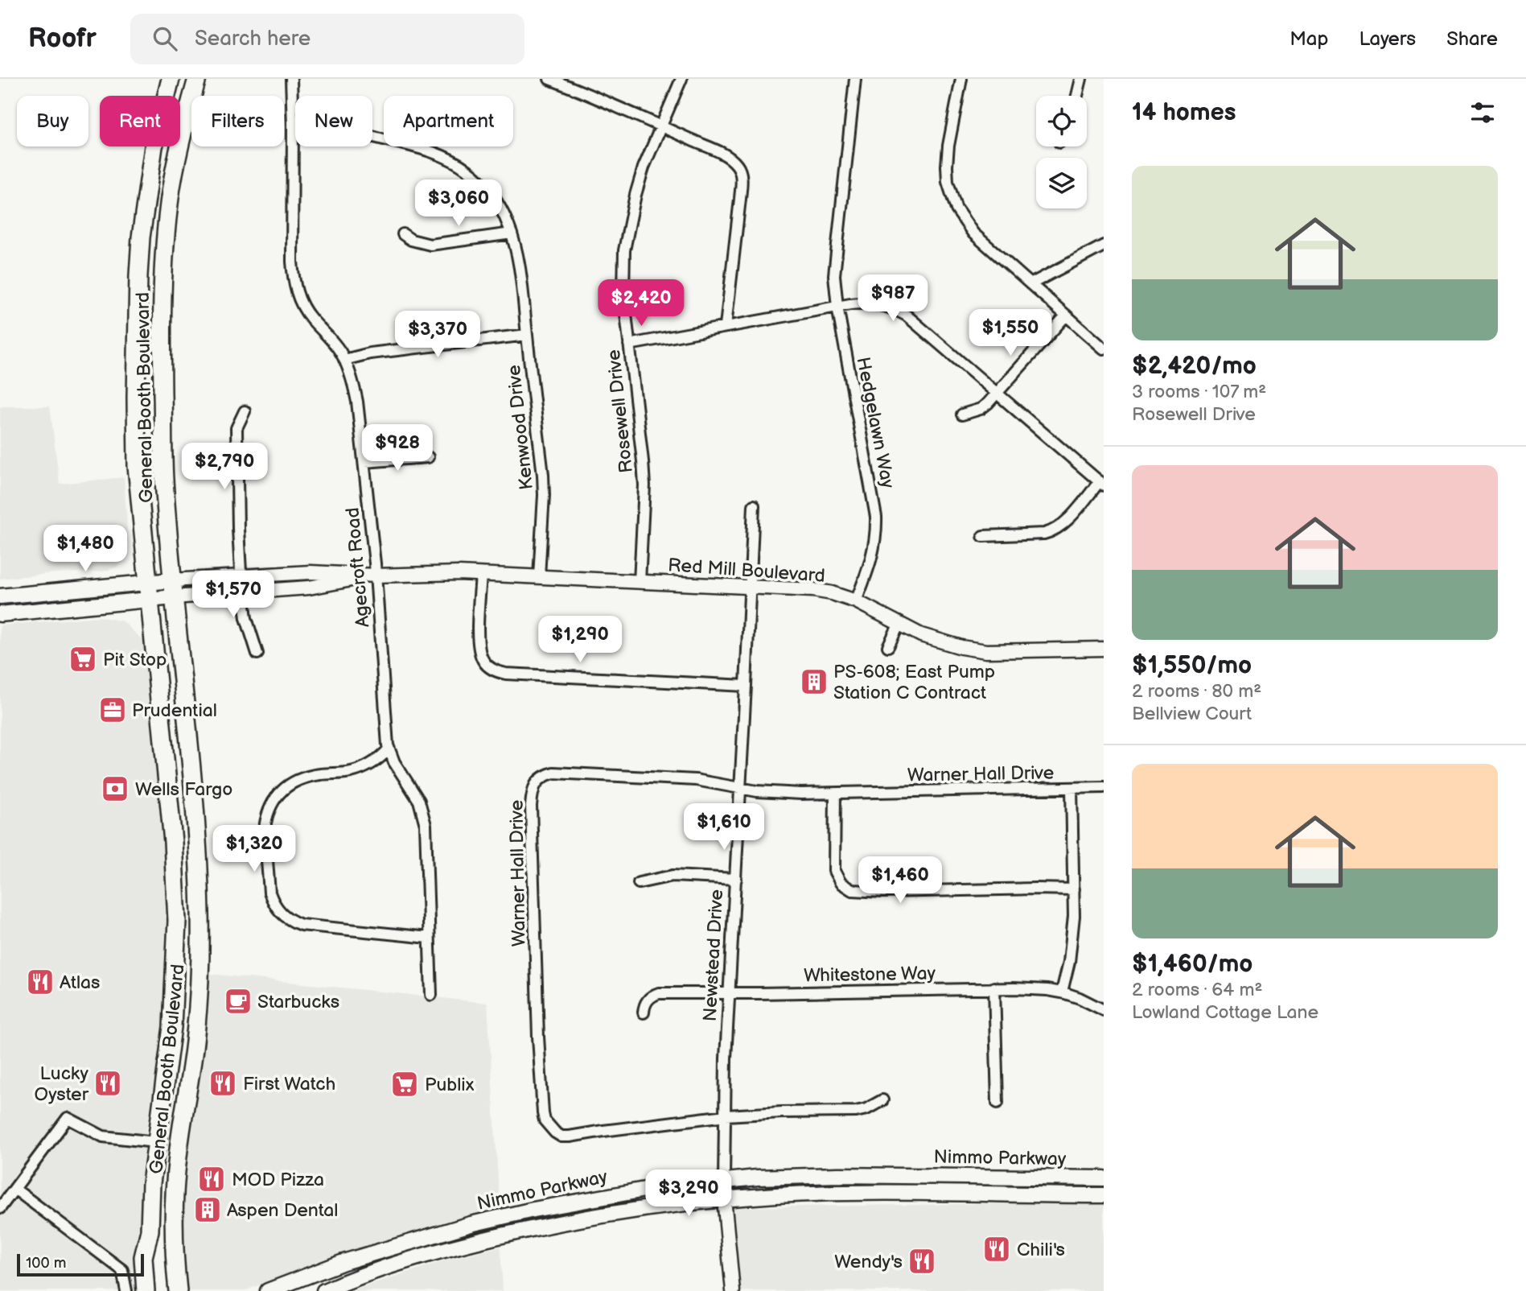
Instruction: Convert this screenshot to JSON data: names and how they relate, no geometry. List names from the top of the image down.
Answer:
{
  "streets": {
    "highway": ["General Booth Boulevard"],
    "main road": ["Nimmo Parkway"],
    "street": [
      "Rosewell Drive",
      "Hedgelawn Way",
      "Kenwood Drive",
      "Agecroft Road",
      "Red Mill Boulevard",
      "Warner Hall Drive",
      "Newstead Drive",
      "Whitestone Way"
    ]
  },
  "crossings": [
    ["General Booth Boulevard", "Red Mill Boulevard"],
    ["Rosewell Drive", "Red Mill Boulevard"],
    ["Hedgelawn Way", "Red Mill Boulevard"],
    ["Kenwood Drive", "Agecroft Road"],
    ["Kenwood Drive", "Red Mill Boulevard"],
    ["Agecroft Road", "Red Mill Boulevard"],
    ["Red Mill Boulevard", "Newstead Drive"],
    ["Warner Hall Drive", "Newstead Drive"],
    ["Newstead Drive", "Whitestone Way"],
    ["Newstead Drive", "Nimmo Parkway"]
  ],
  "places": {
    "supermarket": ["Pit Stop", "Publix"],
    "building": ["PS-608; East Pump Station C Contract", "Aspen Dental"],
    "office": ["Prudential"],
    "bank": ["Wells Fargo"],
    "restaurant": [
      "Atlas",
      "Lucky Oyster",
      "First Watch",
      "MOD Pizza",
      "Chili's",
      "Wendy's"
    ],
    "cafe": ["Starbucks"]
  },
  "scale_bar": "100 m",
  "page": {
    "header": "Roofr",
    "search": "Search here",
    "nav": ["Map", "Layers", "Share"],
    "heading": "14 homes",
    "chip": [
      "Buy",
      "Rent",
      "Filters",
      "New",
      "Apartment"
    ],
    "list": [
      {
        "name": "$2,420/mo",
        "note": "3 rooms · 107 m² · Rosewell Drive"
      },
      {
        "name": "$1,550/mo",
        "note": "2 rooms · 80 m² · Bellview Court"
      },
      {
        "name": "$1,460/mo",
        "note": "2 rooms · 64 m² · Lowland Cottage Lane"
      }
    ],
    "price": [
      "$3,060",
      "$987",
      "$2,420",
      "$1,550",
      "$3,370",
      "$928",
      "$2,790",
      "$1,480",
      "$1,570",
      "$1,290",
      "$1,610",
      "$1,320",
      "$1,460",
      "$3,290"
    ],
    "scale": "100 m"
  }
}
